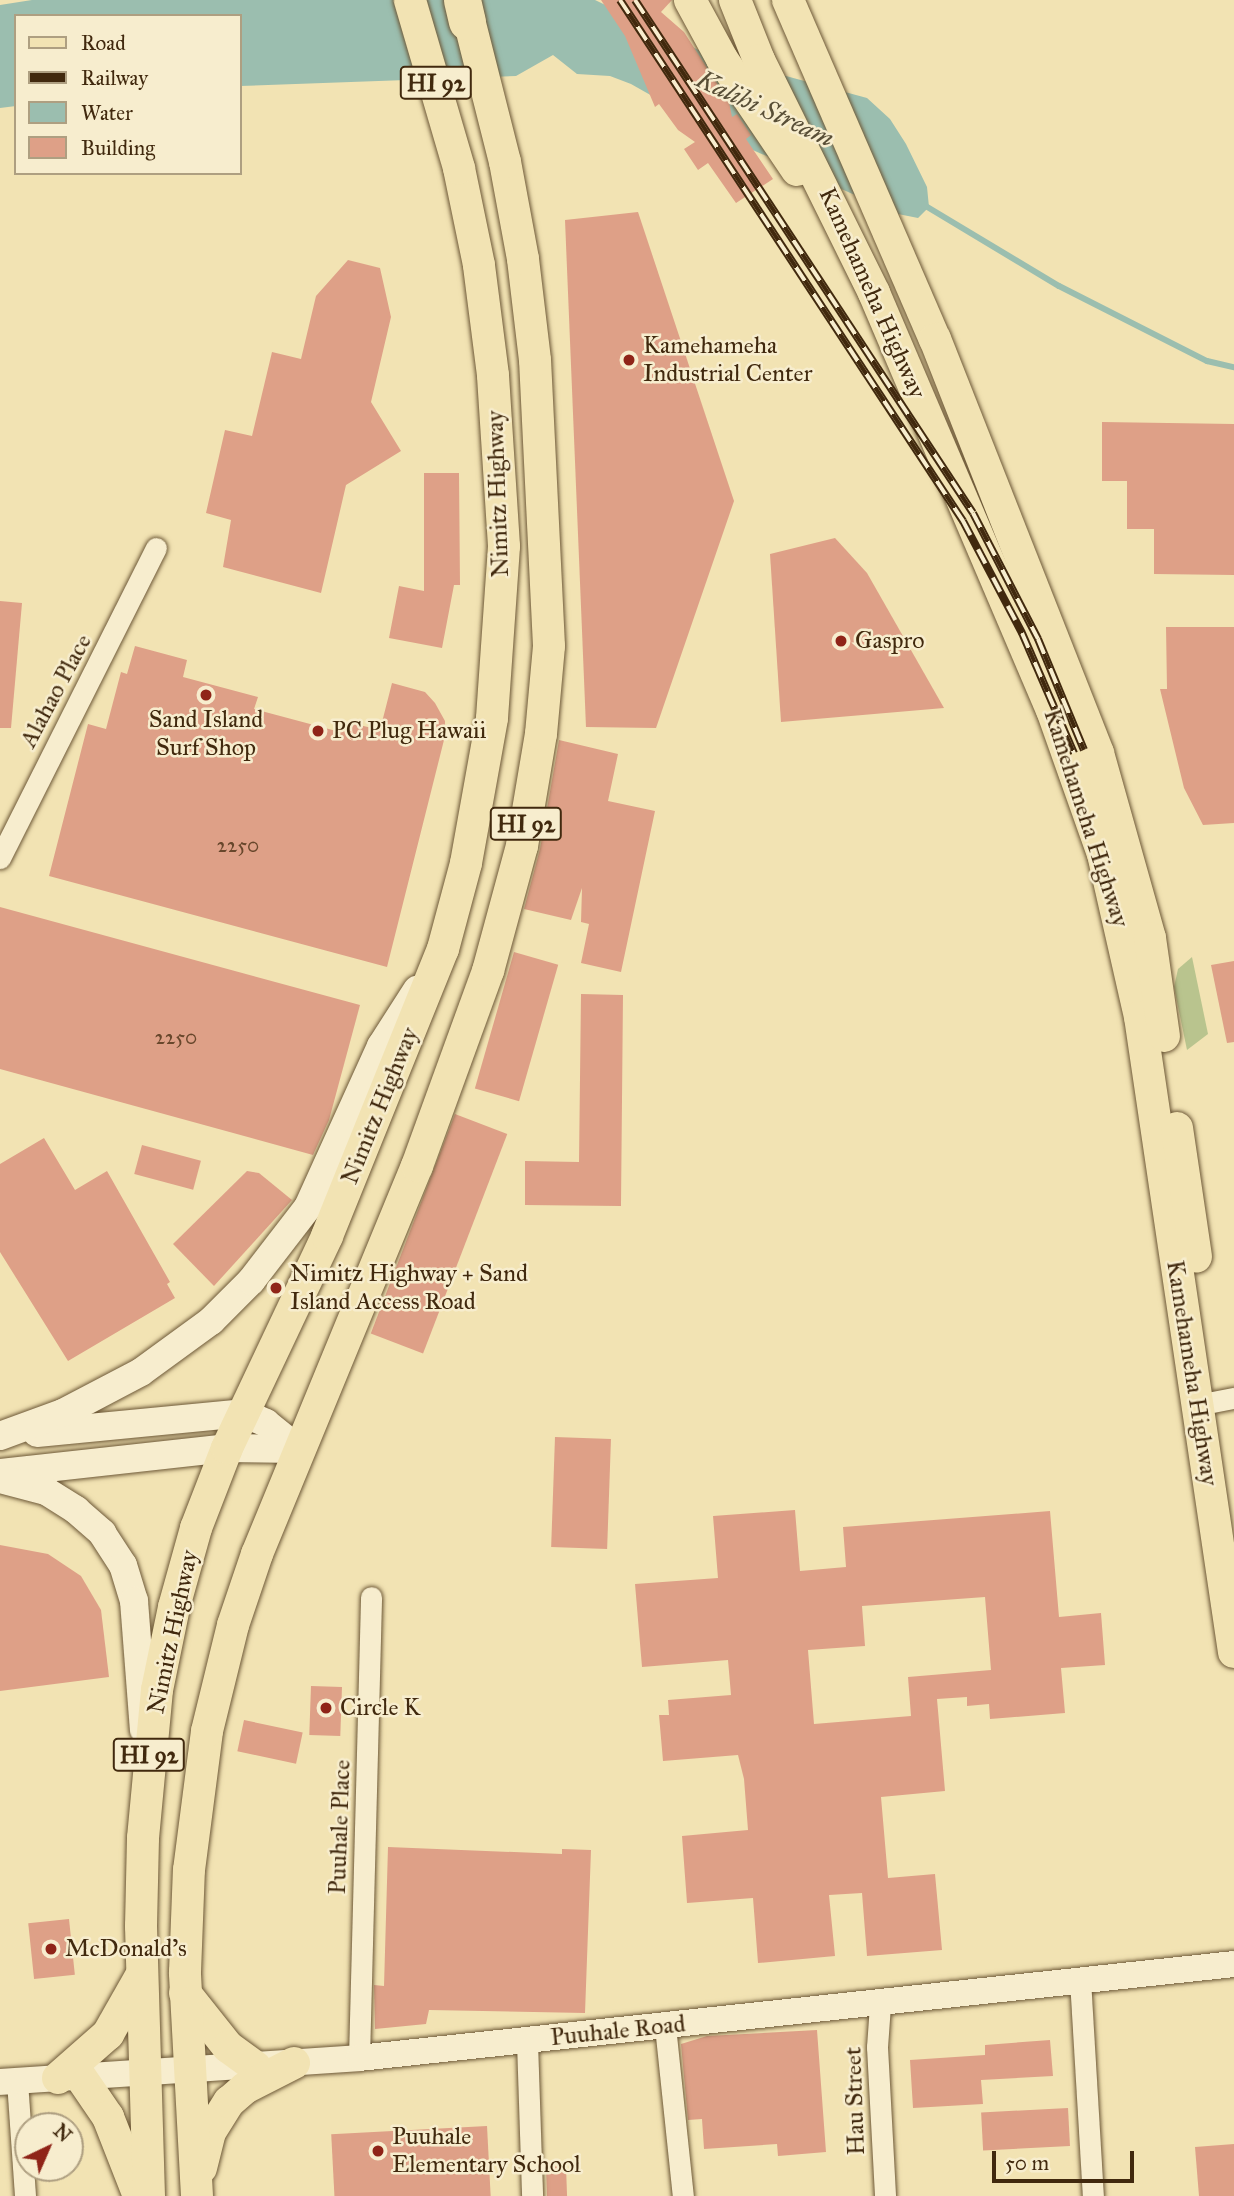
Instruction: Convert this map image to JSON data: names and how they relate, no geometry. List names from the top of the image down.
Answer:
{
  "streets": {
    "main road": ["HI 92", "Kamehameha Highway", "Nimitz Highway"],
    "street": [
      "Alahao Place",
      "Puuhale Place",
      "Puuhale Road",
      "Hau Street"
    ]
  },
  "crossings": [
    ["Nimitz Highway", "Puuhale Road"],
    ["Puuhale Place", "Puuhale Road"],
    ["Puuhale Road", "Hau Street"]
  ],
  "water": ["Kalihi Stream"],
  "places": [
    "Kamehameha Industrial Center",
    "Gaspro",
    "Sand Island Surf Shop",
    "PC Plug Hawaii",
    "Nimitz Highway + Sand Island Access Road",
    "Circle K",
    "McDonald's",
    "Puuhale Elementary School"
  ],
  "house_numbers": ["2250", "2250"],
  "legend": [
    "Road",
    "Railway",
    "Water",
    "Building"
  ],
  "scale_bar": "50 m",
  "north": "top right"
}
